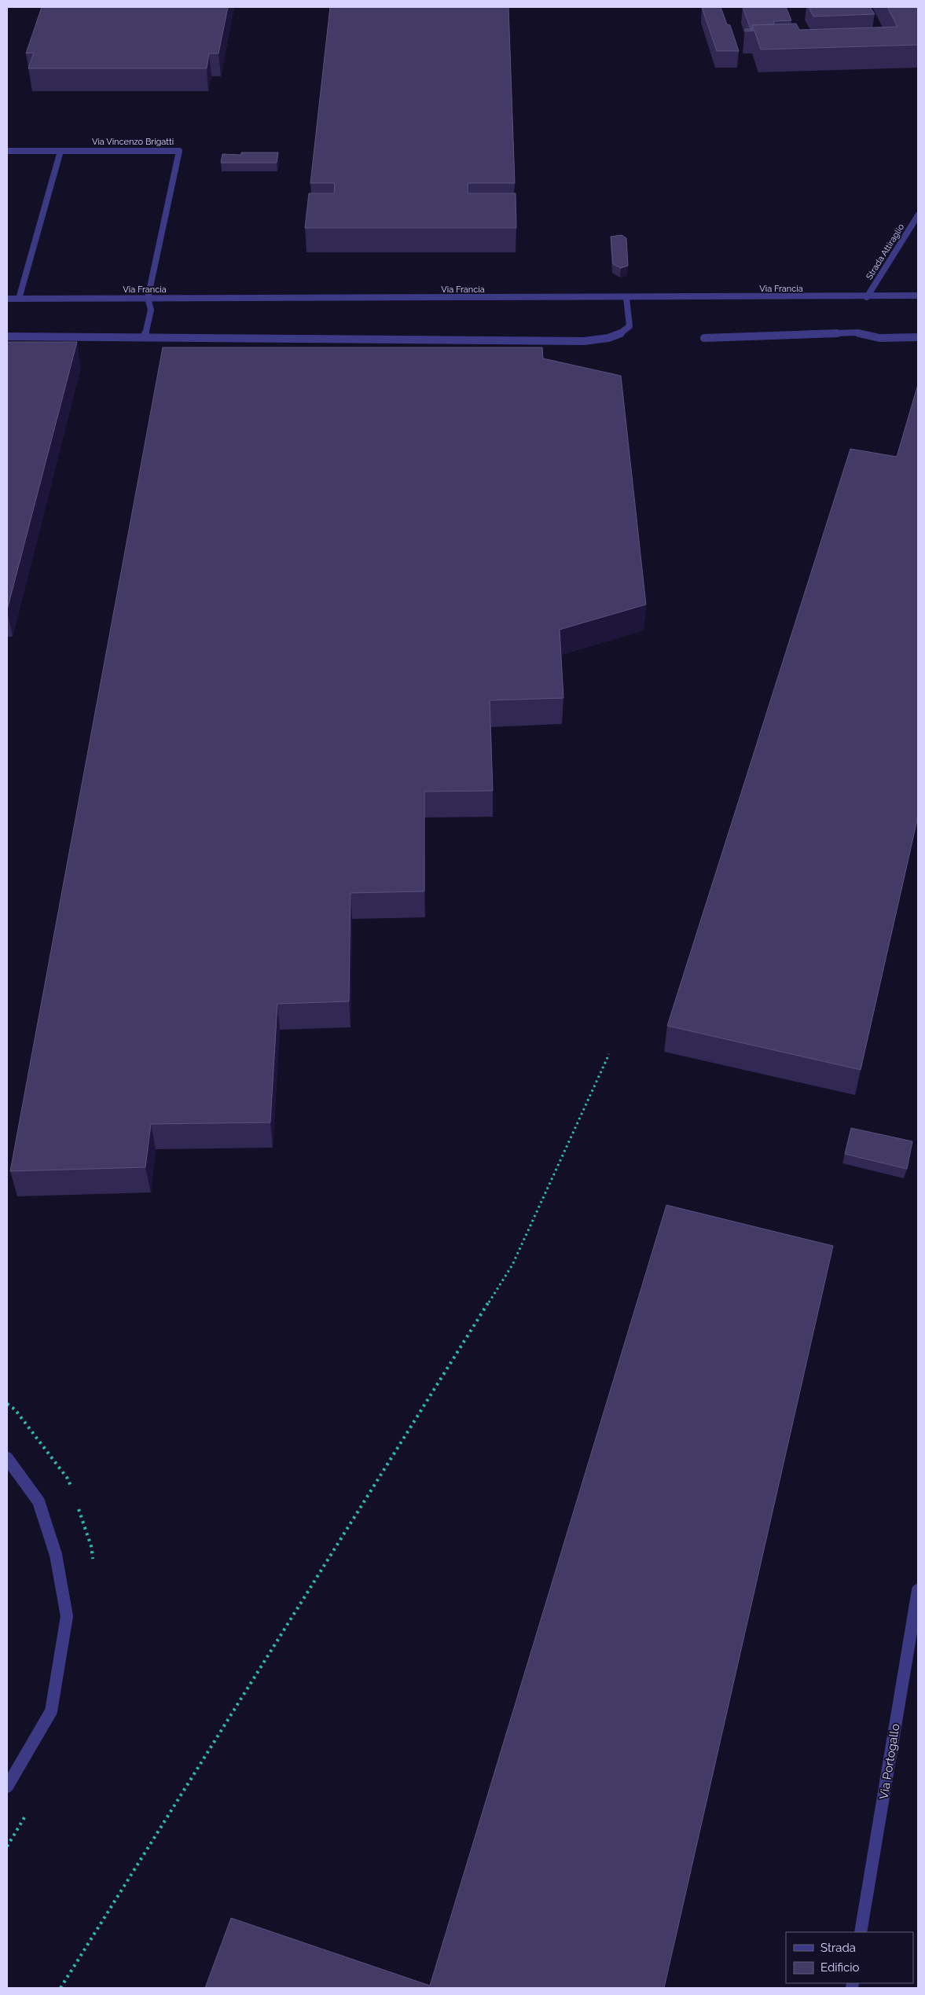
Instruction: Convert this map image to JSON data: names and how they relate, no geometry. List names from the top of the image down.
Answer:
{
  "streets": {
    "street": [
      "Via Vincenzo Brigatti",
      "Strada Attiraglio",
      "Via Francia",
      "Via Portogallo"
    ]
  },
  "crossings": [
    ["Via Vincenzo Brigatti", "Via Francia"],
    ["Strada Attiraglio", "Via Francia"]
  ],
  "legend": ["Strada", "Edificio"]
}
